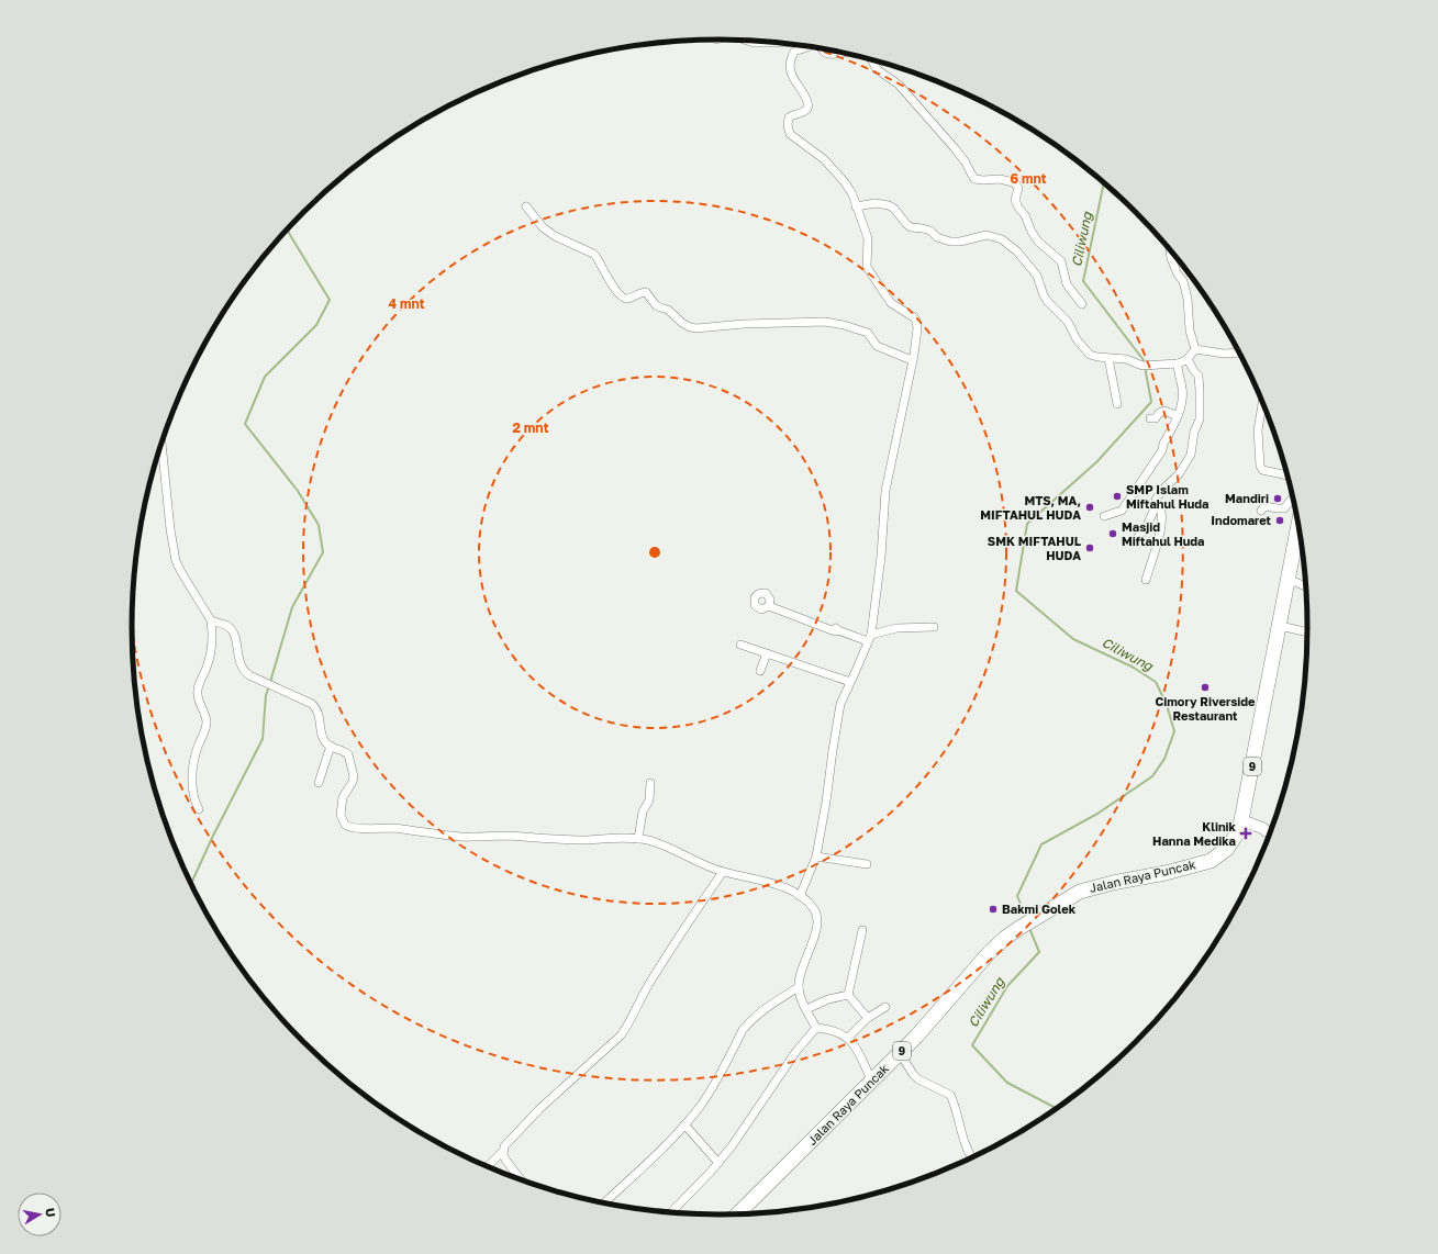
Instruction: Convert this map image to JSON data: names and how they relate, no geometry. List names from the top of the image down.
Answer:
{
  "streets": {
    "highway": ["9", "Jalan Raya Puncak"]
  },
  "water": ["Ciliwung"],
  "places": {
    "other": [
      "SMP Islam Miftahul Huda",
      "Mandiri",
      "MTS, MA, MIFTAHUL HUDA",
      "Indomaret",
      "Masjid Miftahul Huda",
      "SMK MIFTAHUL HUDA",
      "Cimory Riverside Restaurant",
      "Bakmi Golek"
    ],
    "health": ["Klinik Hanna Medika"]
  },
  "north": "right",
  "rings": ["6 mnt", "4 mnt", "2 mnt"]
}
